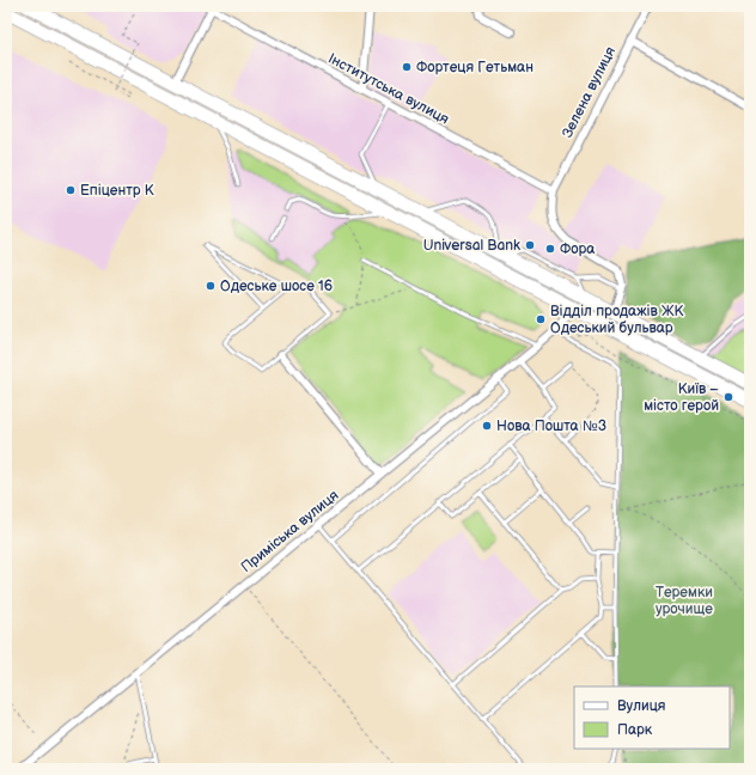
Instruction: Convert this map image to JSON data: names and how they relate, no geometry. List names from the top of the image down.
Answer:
{
  "streets": {
    "street": ["Інститутська вулиця", "Зелена вулиця", "Приміська вулиця"]
  },
  "crossings": [
    ["Інститутська вулиця", "Зелена вулиця"]
  ],
  "parks": ["Теремки урочище"],
  "places": [
    "Фортеця Гетьман",
    "Епіцентр К",
    "Universal Bank",
    "Фора",
    "Одеське шосе 16",
    "Відділ продажів ЖК Одеський бульвар",
    "Київ – місто герой",
    "Нова Пошта №3"
  ],
  "legend": ["Вулиця", "Парк"]
}
